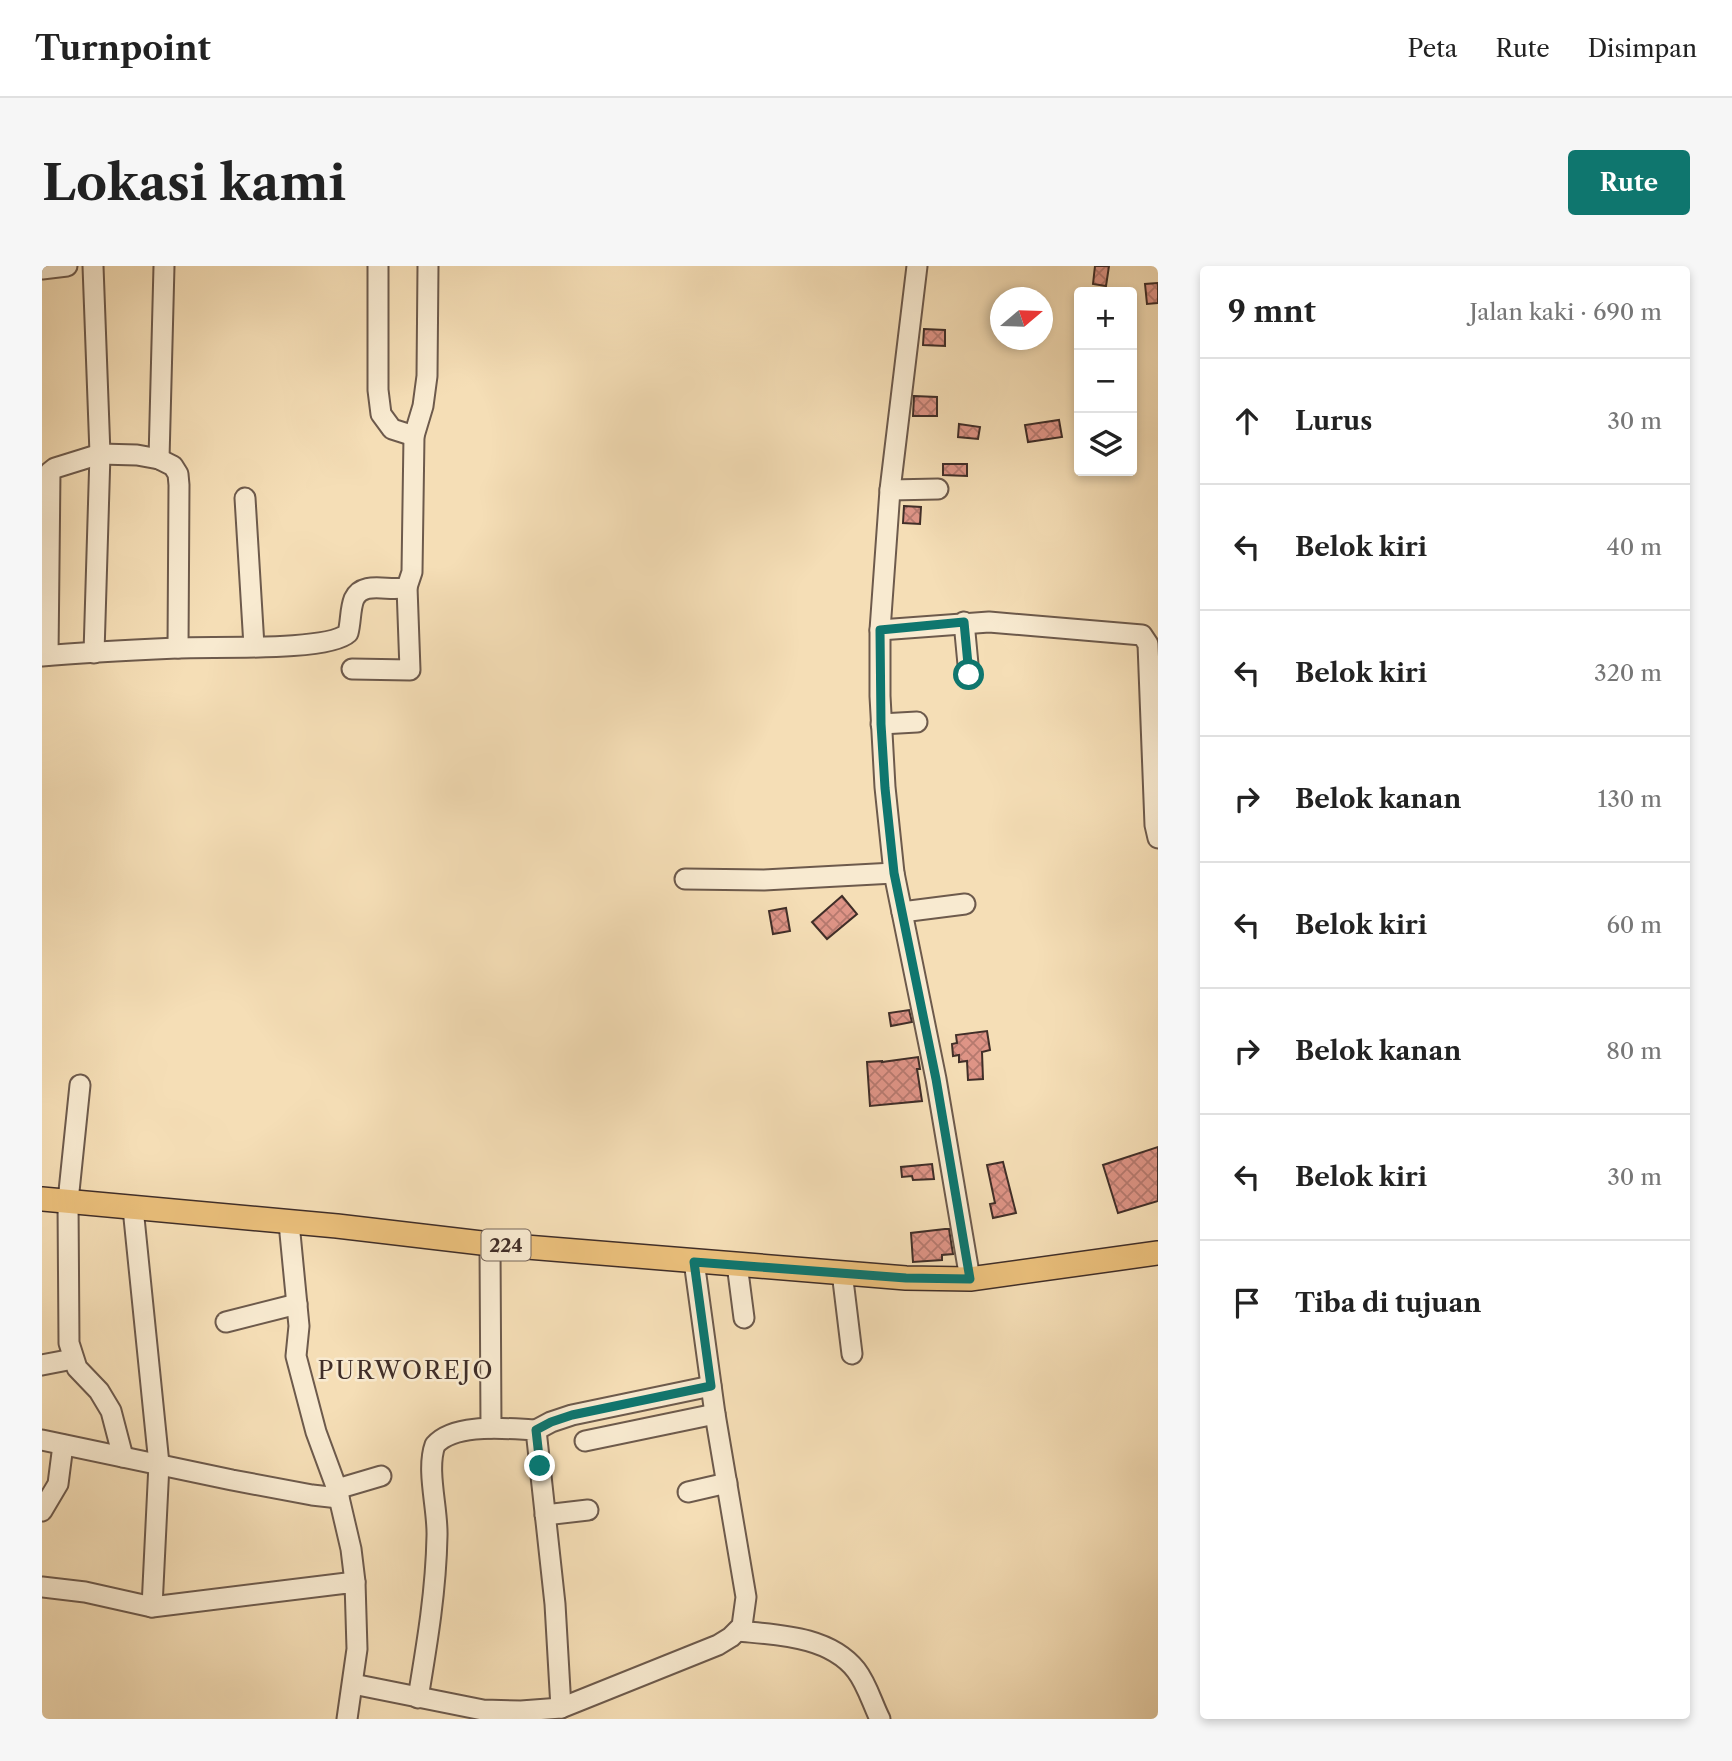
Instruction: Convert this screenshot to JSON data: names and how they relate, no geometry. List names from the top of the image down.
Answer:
{
  "streets": {
    "main road": ["224"]
  },
  "districts": ["PURWOREJO"],
  "north": "right",
  "page": {
    "header": "Turnpoint",
    "nav": ["Peta", "Rute", "Disimpan"],
    "buttons": "Rute",
    "title": "Lokasi kami",
    "heading": ["9 mnt", "Jalan kaki · 690 m"],
    "map_buttons": ["+", "−"],
    "list": [
      ["Lurus", "30 m"],
      ["Belok kiri", "40 m"],
      ["Belok kiri", "320 m"],
      ["Belok kanan", "130 m"],
      ["Belok kiri", "60 m"],
      ["Belok kanan", "80 m"],
      ["Belok kiri", "30 m"],
      "Tiba di tujuan"
    ]
  }
}
